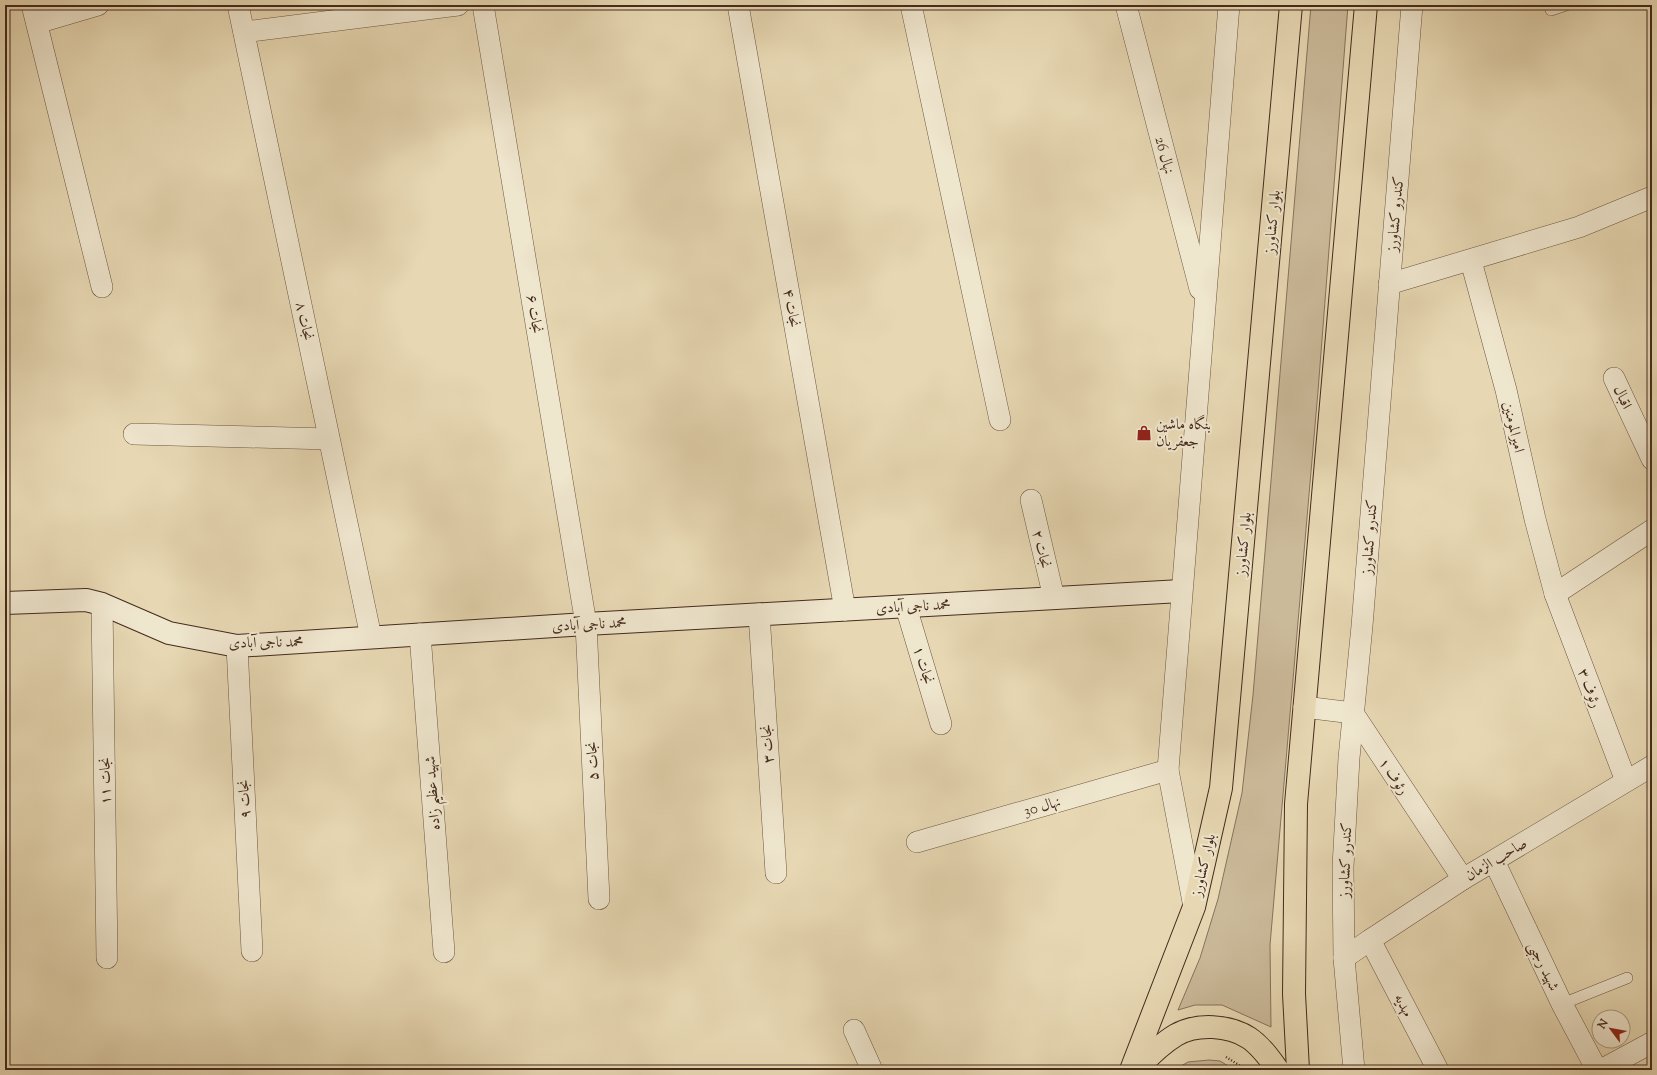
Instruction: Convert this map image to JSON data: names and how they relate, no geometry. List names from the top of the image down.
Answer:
{
  "streets": {
    "main road": ["بلوار کشاورز"],
    "street": [
      "نهال 26",
      "کندرو کشاورز",
      "نجات ۴",
      "نجات ۶",
      "نجات ۸",
      "اقبال",
      "امیرالمومنین",
      "نجات ۲",
      "محمد ناجی آبادی",
      "نجات ۱",
      "رئوف ۳",
      "نجات ۳",
      "نجات ۵",
      "رئوف ۱",
      "نجات ۱۱",
      "شهید عظیم زاده",
      "نجات ۹",
      "نهال 30",
      "صاحب الزمان",
      "شهید رجبی",
      "مهدیه"
    ]
  },
  "crossings": [
    ["کندرو کشاورز", "رئوف ۱"],
    ["کندرو کشاورز", "صاحب الزمان"],
    ["نجات ۴", "محمد ناجی آبادی"],
    ["نجات ۶", "محمد ناجی آبادی"],
    ["نجات ۶", "نجات ۵"],
    ["نجات ۸", "محمد ناجی آبادی"],
    ["امیرالمومنین", "رئوف ۳"],
    ["نجات ۲", "محمد ناجی آبادی"],
    ["محمد ناجی آبادی", "نجات ۱"],
    ["محمد ناجی آبادی", "نجات ۳"],
    ["محمد ناجی آبادی", "نجات ۵"],
    ["محمد ناجی آبادی", "نجات ۱۱"],
    ["محمد ناجی آبادی", "شهید عظیم زاده"],
    ["محمد ناجی آبادی", "نجات ۹"],
    ["رئوف ۳", "صاحب الزمان"],
    ["رئوف ۱", "صاحب الزمان"],
    ["صاحب الزمان", "شهید رجبی"],
    ["صاحب الزمان", "مهدیه"]
  ],
  "places": {
    "shop": ["بنگاه ماشین جعفریان"]
  },
  "north": "top left"
}
